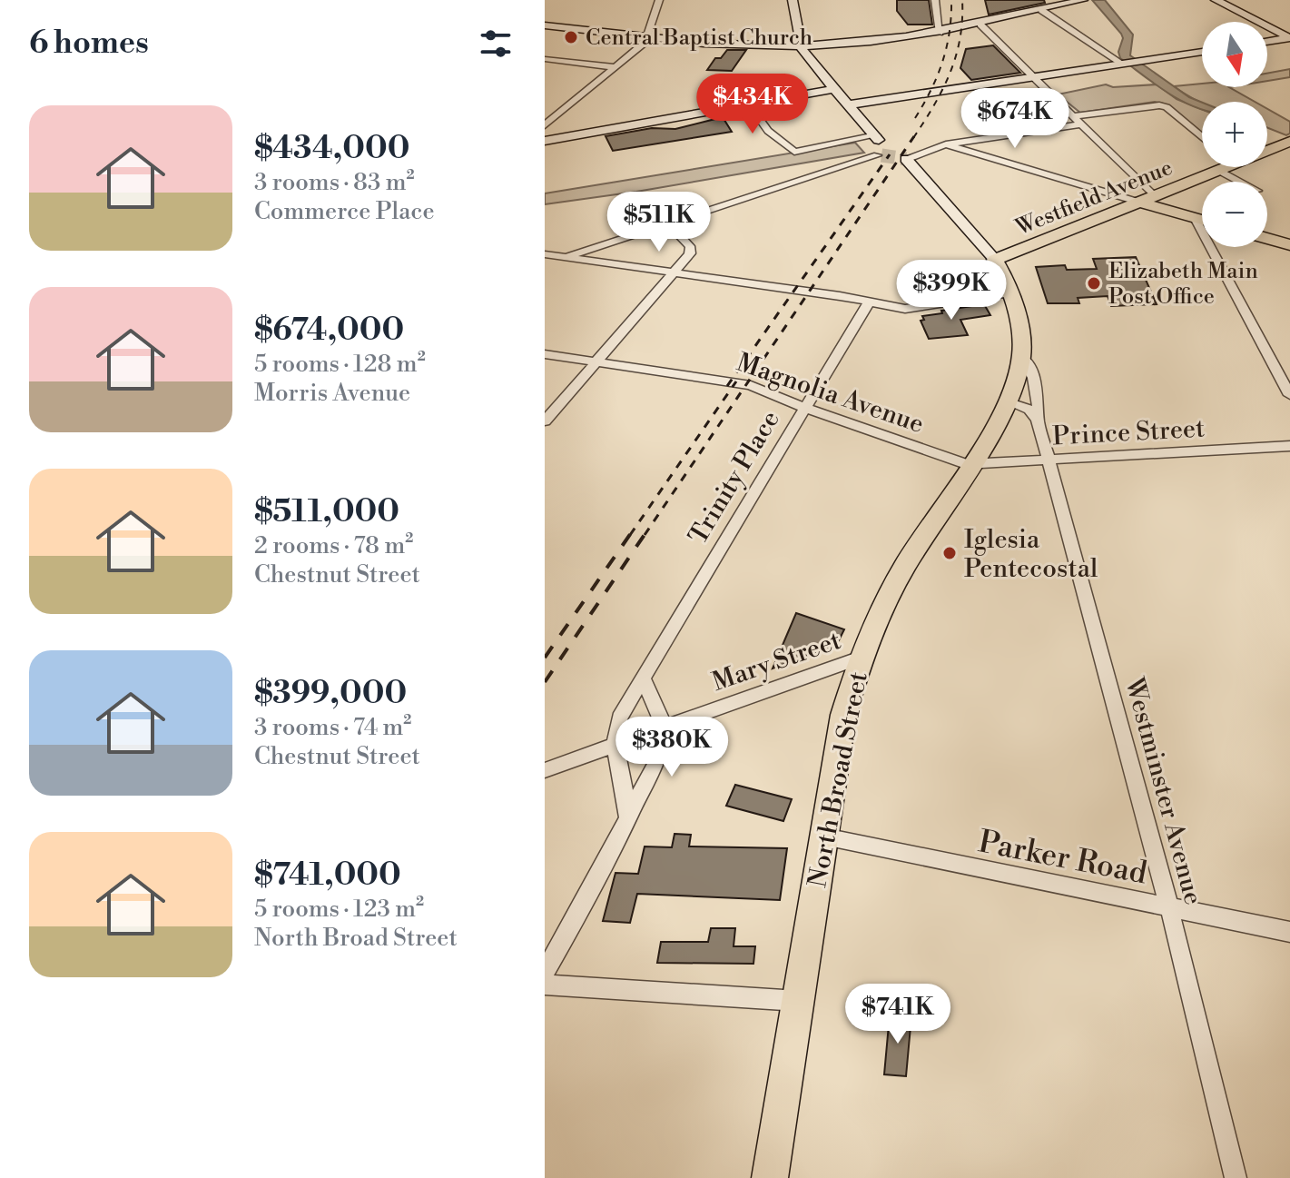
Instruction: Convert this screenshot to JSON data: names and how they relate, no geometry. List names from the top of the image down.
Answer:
{
  "streets": {
    "main road": ["Westfield Avenue", "North Broad Street"],
    "street": [
      "Magnolia Avenue",
      "Prince Street",
      "Trinity Place",
      "Mary Street",
      "Westminster Avenue",
      "Parker Road"
    ]
  },
  "crossings": [
    ["Westfield Avenue", "North Broad Street"],
    ["Magnolia Avenue", "Prince Street"],
    ["Magnolia Avenue", "Trinity Place"],
    ["Magnolia Avenue", "North Broad Street"],
    ["Prince Street", "North Broad Street"],
    ["Prince Street", "Westminster Avenue"],
    ["Trinity Place", "Mary Street"],
    ["Mary Street", "North Broad Street"],
    ["North Broad Street", "Westminster Avenue"],
    ["North Broad Street", "Parker Road"],
    ["Westminster Avenue", "Parker Road"]
  ],
  "places": ["Central Baptist Church", "Elizabeth Main Post Office", "Iglesia Pentecostal"],
  "north": "bottom",
  "page": {
    "heading": "6 homes",
    "map_buttons": ["+", "−"],
    "price": [
      "$434K",
      "$674K",
      "$511K",
      "$399K",
      "$380K",
      "$741K"
    ],
    "list": [
      {
        "name": "$434,000",
        "note": "3 rooms · 83 m² · Commerce Place"
      },
      {
        "name": "$674,000",
        "note": "5 rooms · 128 m² · Morris Avenue"
      },
      {
        "name": "$511,000",
        "note": "2 rooms · 78 m² · Chestnut Street"
      },
      {
        "name": "$399,000",
        "note": "3 rooms · 74 m² · Chestnut Street"
      },
      {
        "name": "$741,000",
        "note": "5 rooms · 123 m² · North Broad Street"
      }
    ]
  }
}
